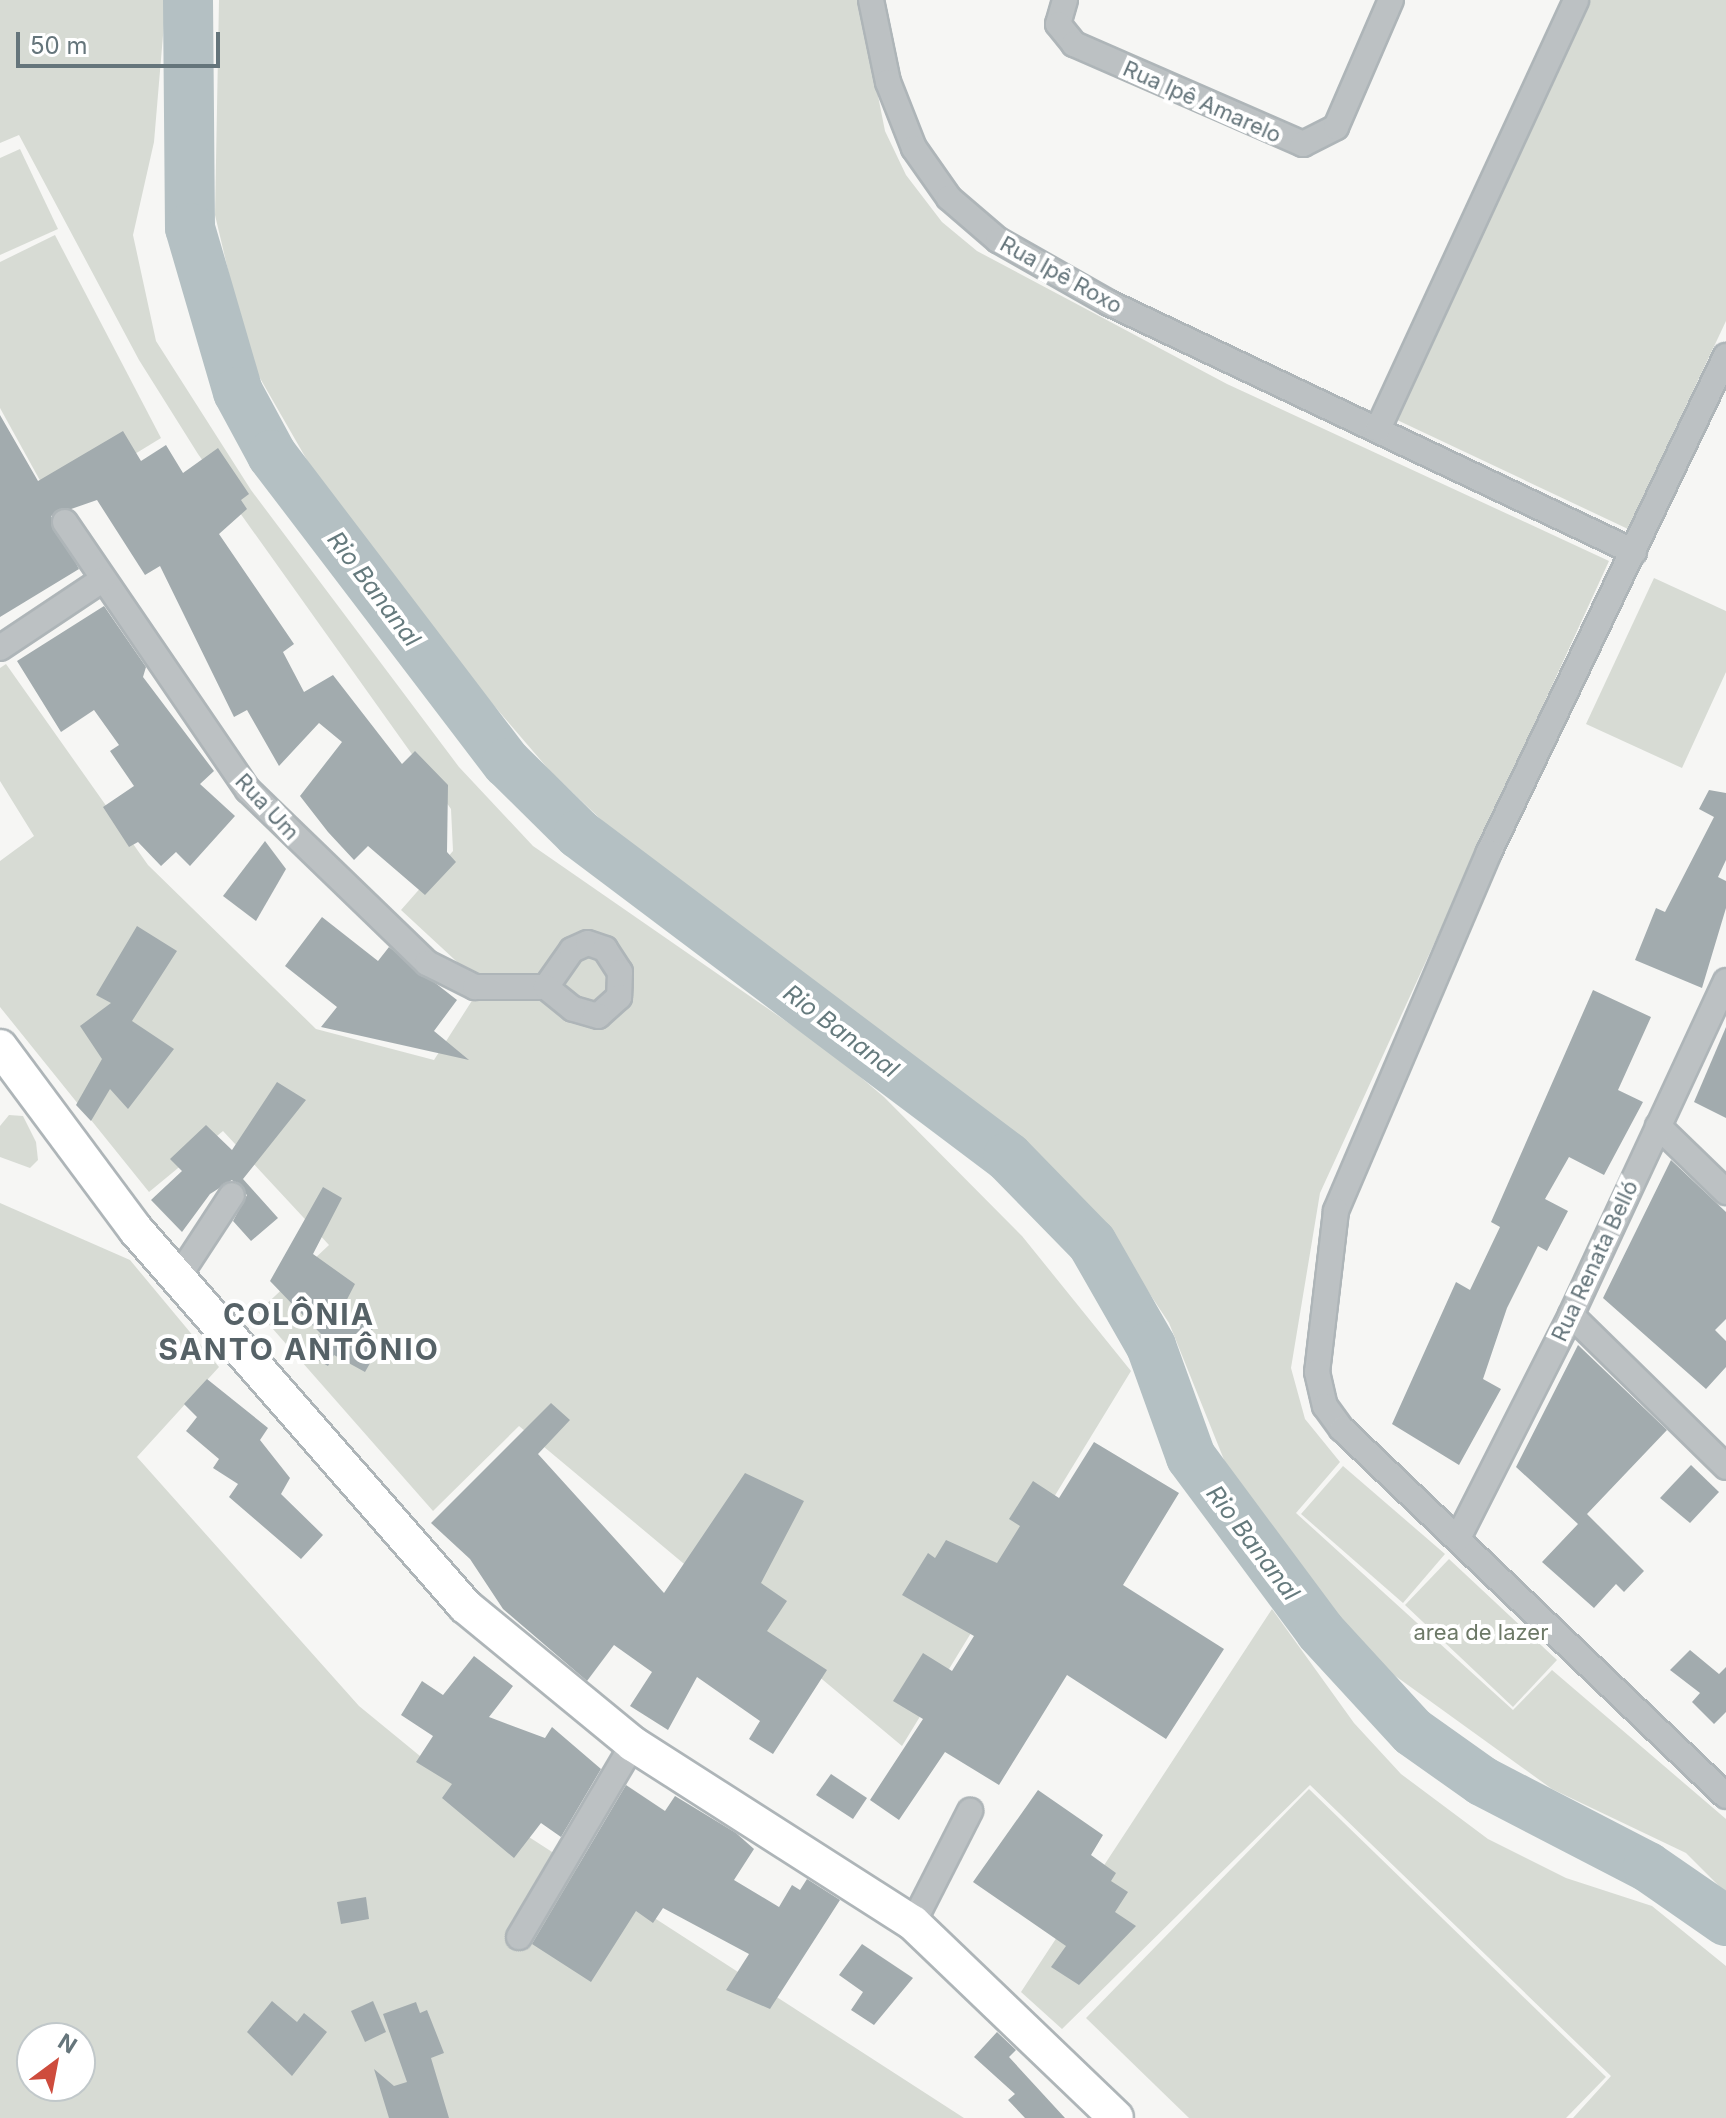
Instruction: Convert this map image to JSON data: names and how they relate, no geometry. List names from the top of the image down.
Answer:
{
  "streets": {
    "street": [
      "Rua Ipê Amarelo",
      "Rua Ipê Roxo",
      "Rua Um",
      "Rua Renata Belló"
    ]
  },
  "districts": ["COLÔNIA SANTO ANTÔNIO"],
  "water": ["Rio Bananal"],
  "parks": ["area de lazer"],
  "scale_bar": "50 m",
  "north": "top right"
}
